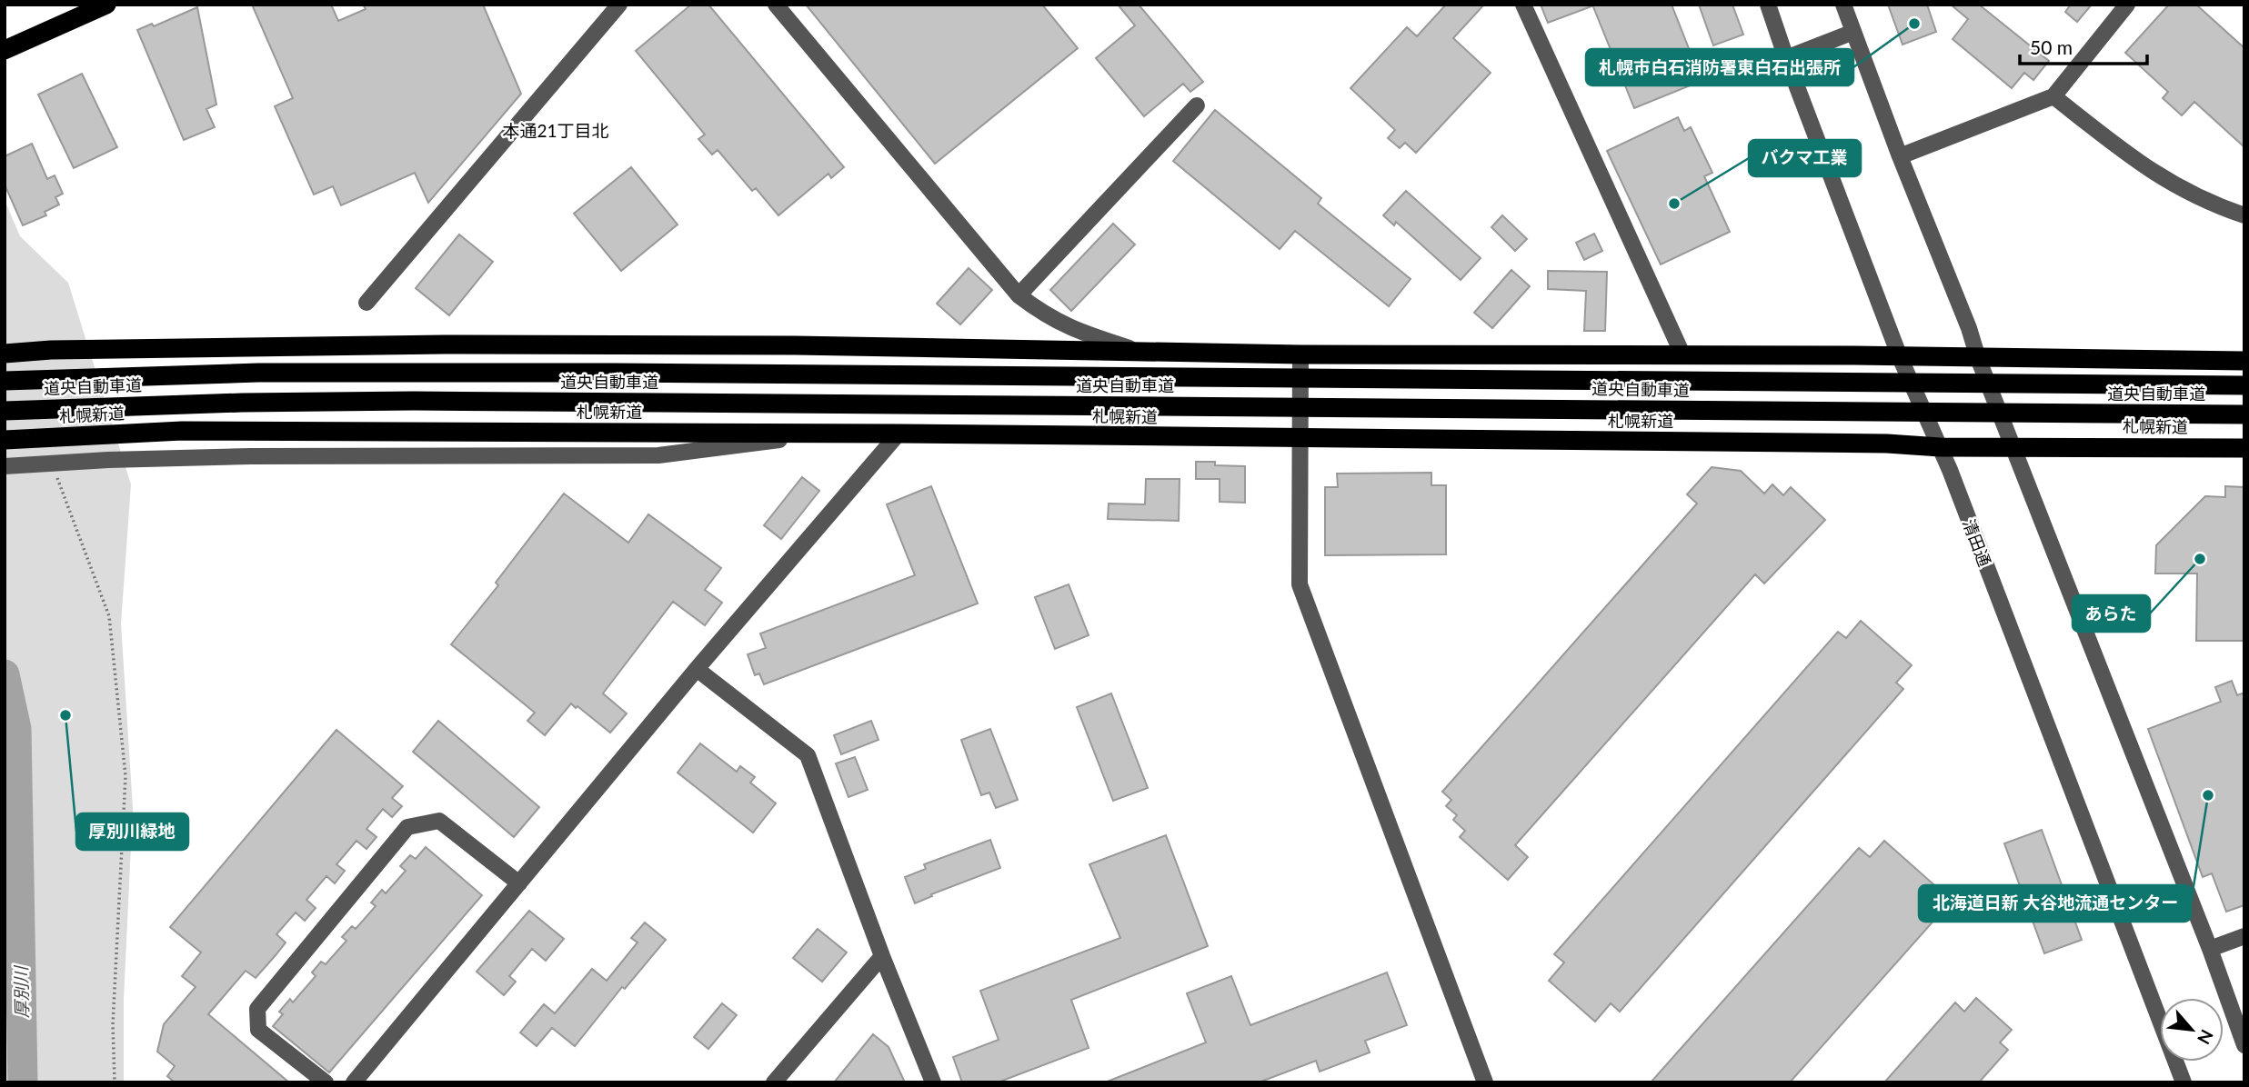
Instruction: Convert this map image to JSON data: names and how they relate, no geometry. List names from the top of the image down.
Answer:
{
  "streets": {
    "highway": ["道央自動車道", "札幌新道"],
    "street": ["清田通"]
  },
  "crossings": [
    ["札幌新道", "清田通"]
  ],
  "districts": ["本通21丁目北"],
  "water": ["厚別川"],
  "places": [
    "札幌市白石消防署東白石出張所",
    "バクマ工業",
    "あらた",
    "厚別川緑地",
    "北海道日新 大谷地流通センター"
  ],
  "scale_bar": "50 m",
  "north": "bottom right"
}
